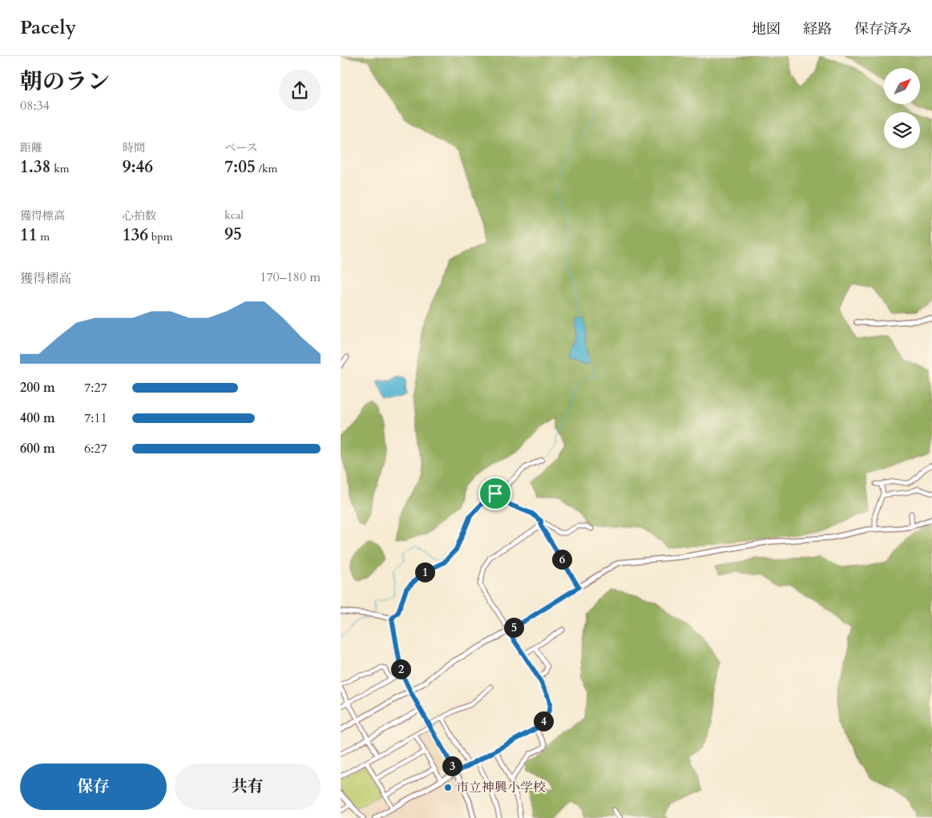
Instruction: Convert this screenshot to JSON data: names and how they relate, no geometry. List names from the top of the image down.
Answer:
{
  "places": ["市立神興小学校"],
  "north": "top right",
  "page": {
    "header": "Pacely",
    "nav": ["地図", "経路", "保存済み"],
    "heading": ["朝のラン", "08:34"],
    "stats": [
      ["距離", "1.38 km"],
      ["時間", "9:46"],
      ["ペース", "7:05 /km"],
      ["獲得標高", "11 m"],
      ["心拍数", "136 bpm"],
      ["kcal", "95"]
    ],
    "chart": ["獲得標高", "170–180 m"],
    "list": [
      {
        "name": "200 m",
        "note": "7:27"
      },
      {
        "name": "400 m",
        "note": "7:11"
      },
      {
        "name": "600 m",
        "note": "6:27"
      }
    ],
    "pins": [
      "6",
      "1",
      "5",
      "2",
      "4",
      "3"
    ],
    "buttons": ["保存", "共有"]
  }
}
